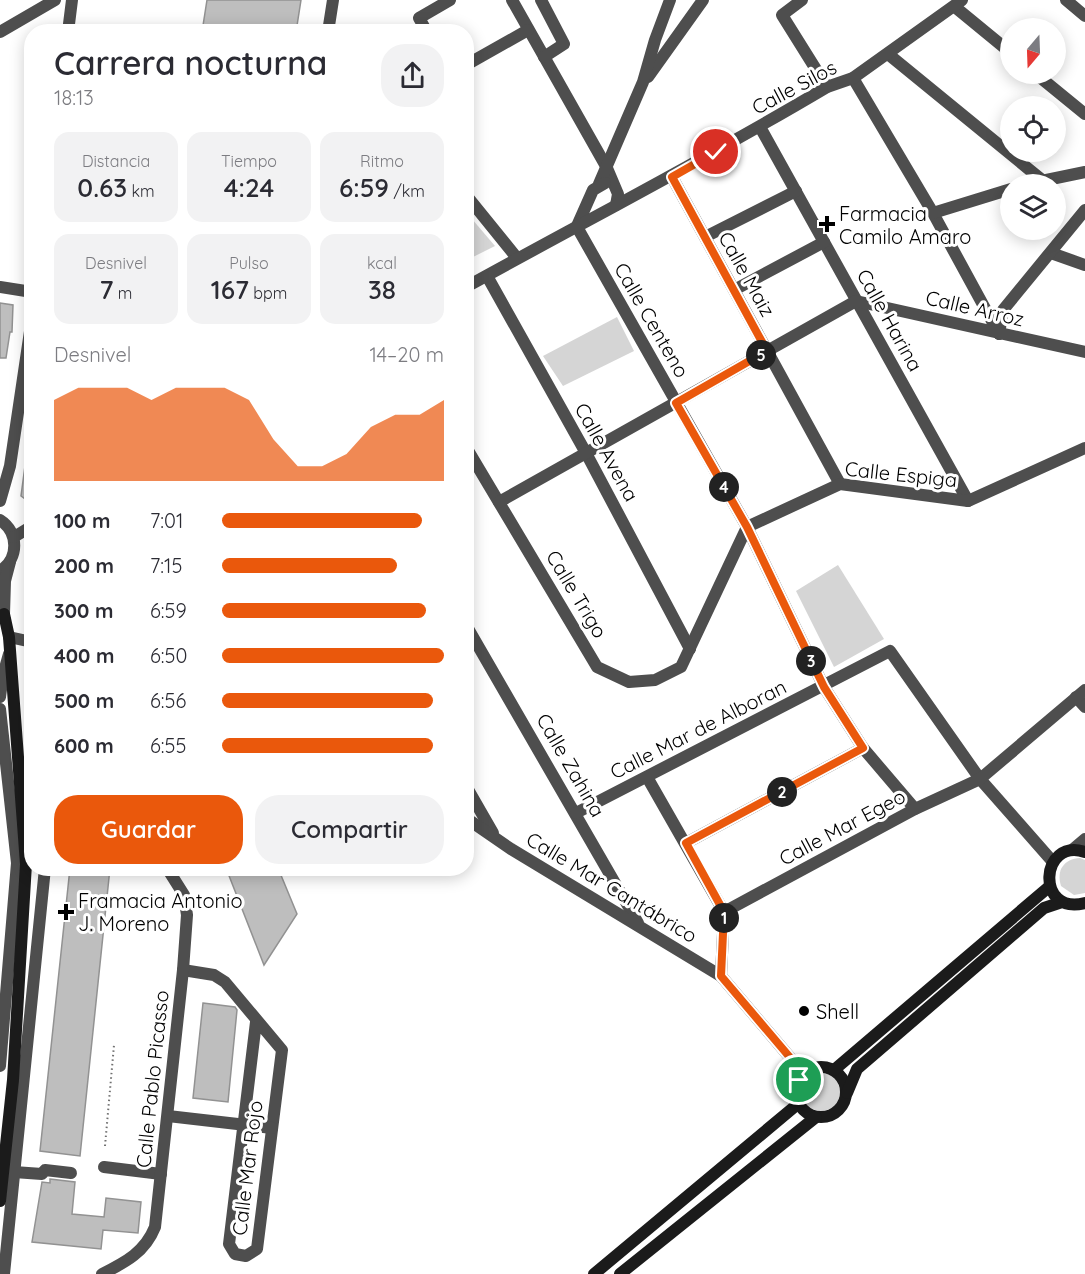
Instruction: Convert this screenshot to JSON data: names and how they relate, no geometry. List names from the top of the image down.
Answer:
{
  "streets": {
    "street": [
      "Calle Silos",
      "Calle Maiz",
      "Calle Arroz",
      "Calle Centeno",
      "Calle Harina",
      "Calle Avena",
      "Calle Espiga",
      "Calle Trigo",
      "Calle Mar de Alboran",
      "Calle Zahina",
      "Calle Mar Egeo",
      "Calle Mar Cantábrico",
      "Calle Pablo Picasso",
      "Calle Mar Rojo"
    ]
  },
  "crossings": [
    ["Calle Silos", "Calle Maiz"],
    ["Calle Silos", "Calle Centeno"],
    ["Calle Silos", "Calle Harina"],
    ["Calle Silos", "Calle Avena"],
    ["Calle Maiz", "Calle Espiga"],
    ["Calle Arroz", "Calle Harina"],
    ["Calle Centeno", "Calle Espiga"],
    ["Calle Centeno", "Calle Trigo"],
    ["Calle Centeno", "Calle Mar de Alboran"],
    ["Calle Centeno", "Calle Mar Egeo"],
    ["Calle Harina", "Calle Espiga"],
    ["Calle Avena", "Calle Trigo"],
    ["Calle Espiga", "Calle Trigo"],
    ["Calle Mar de Alboran", "Calle Zahina"],
    ["Calle Mar de Alboran", "Calle Mar Egeo"],
    ["Calle Zahina", "Calle Mar Cantábrico"],
    ["Calle Pablo Picasso", "Calle Mar Rojo"]
  ],
  "places": {
    "health": ["Farmacia Camilo Amaro", "Framacia Antonio J. Moreno"],
    "other": ["Shell"]
  },
  "north": "bottom",
  "page": {
    "heading": ["Carrera nocturna", "18:13"],
    "stats": [
      ["Distancia", "0.63 km"],
      ["Tiempo", "4:24"],
      ["Ritmo", "6:59 /km"],
      ["Desnivel", "7 m"],
      ["Pulso", "167 bpm"],
      ["kcal", "38"]
    ],
    "chart": ["Desnivel", "14–20 m"],
    "pins": [
      "5",
      "4",
      "3",
      "2",
      "1"
    ],
    "list": [
      {
        "name": "100 m",
        "note": "7:01"
      },
      {
        "name": "200 m",
        "note": "7:15"
      },
      {
        "name": "300 m",
        "note": "6:59"
      },
      {
        "name": "400 m",
        "note": "6:50"
      },
      {
        "name": "500 m",
        "note": "6:56"
      },
      {
        "name": "600 m",
        "note": "6:55"
      }
    ],
    "buttons": ["Guardar", "Compartir"]
  }
}
